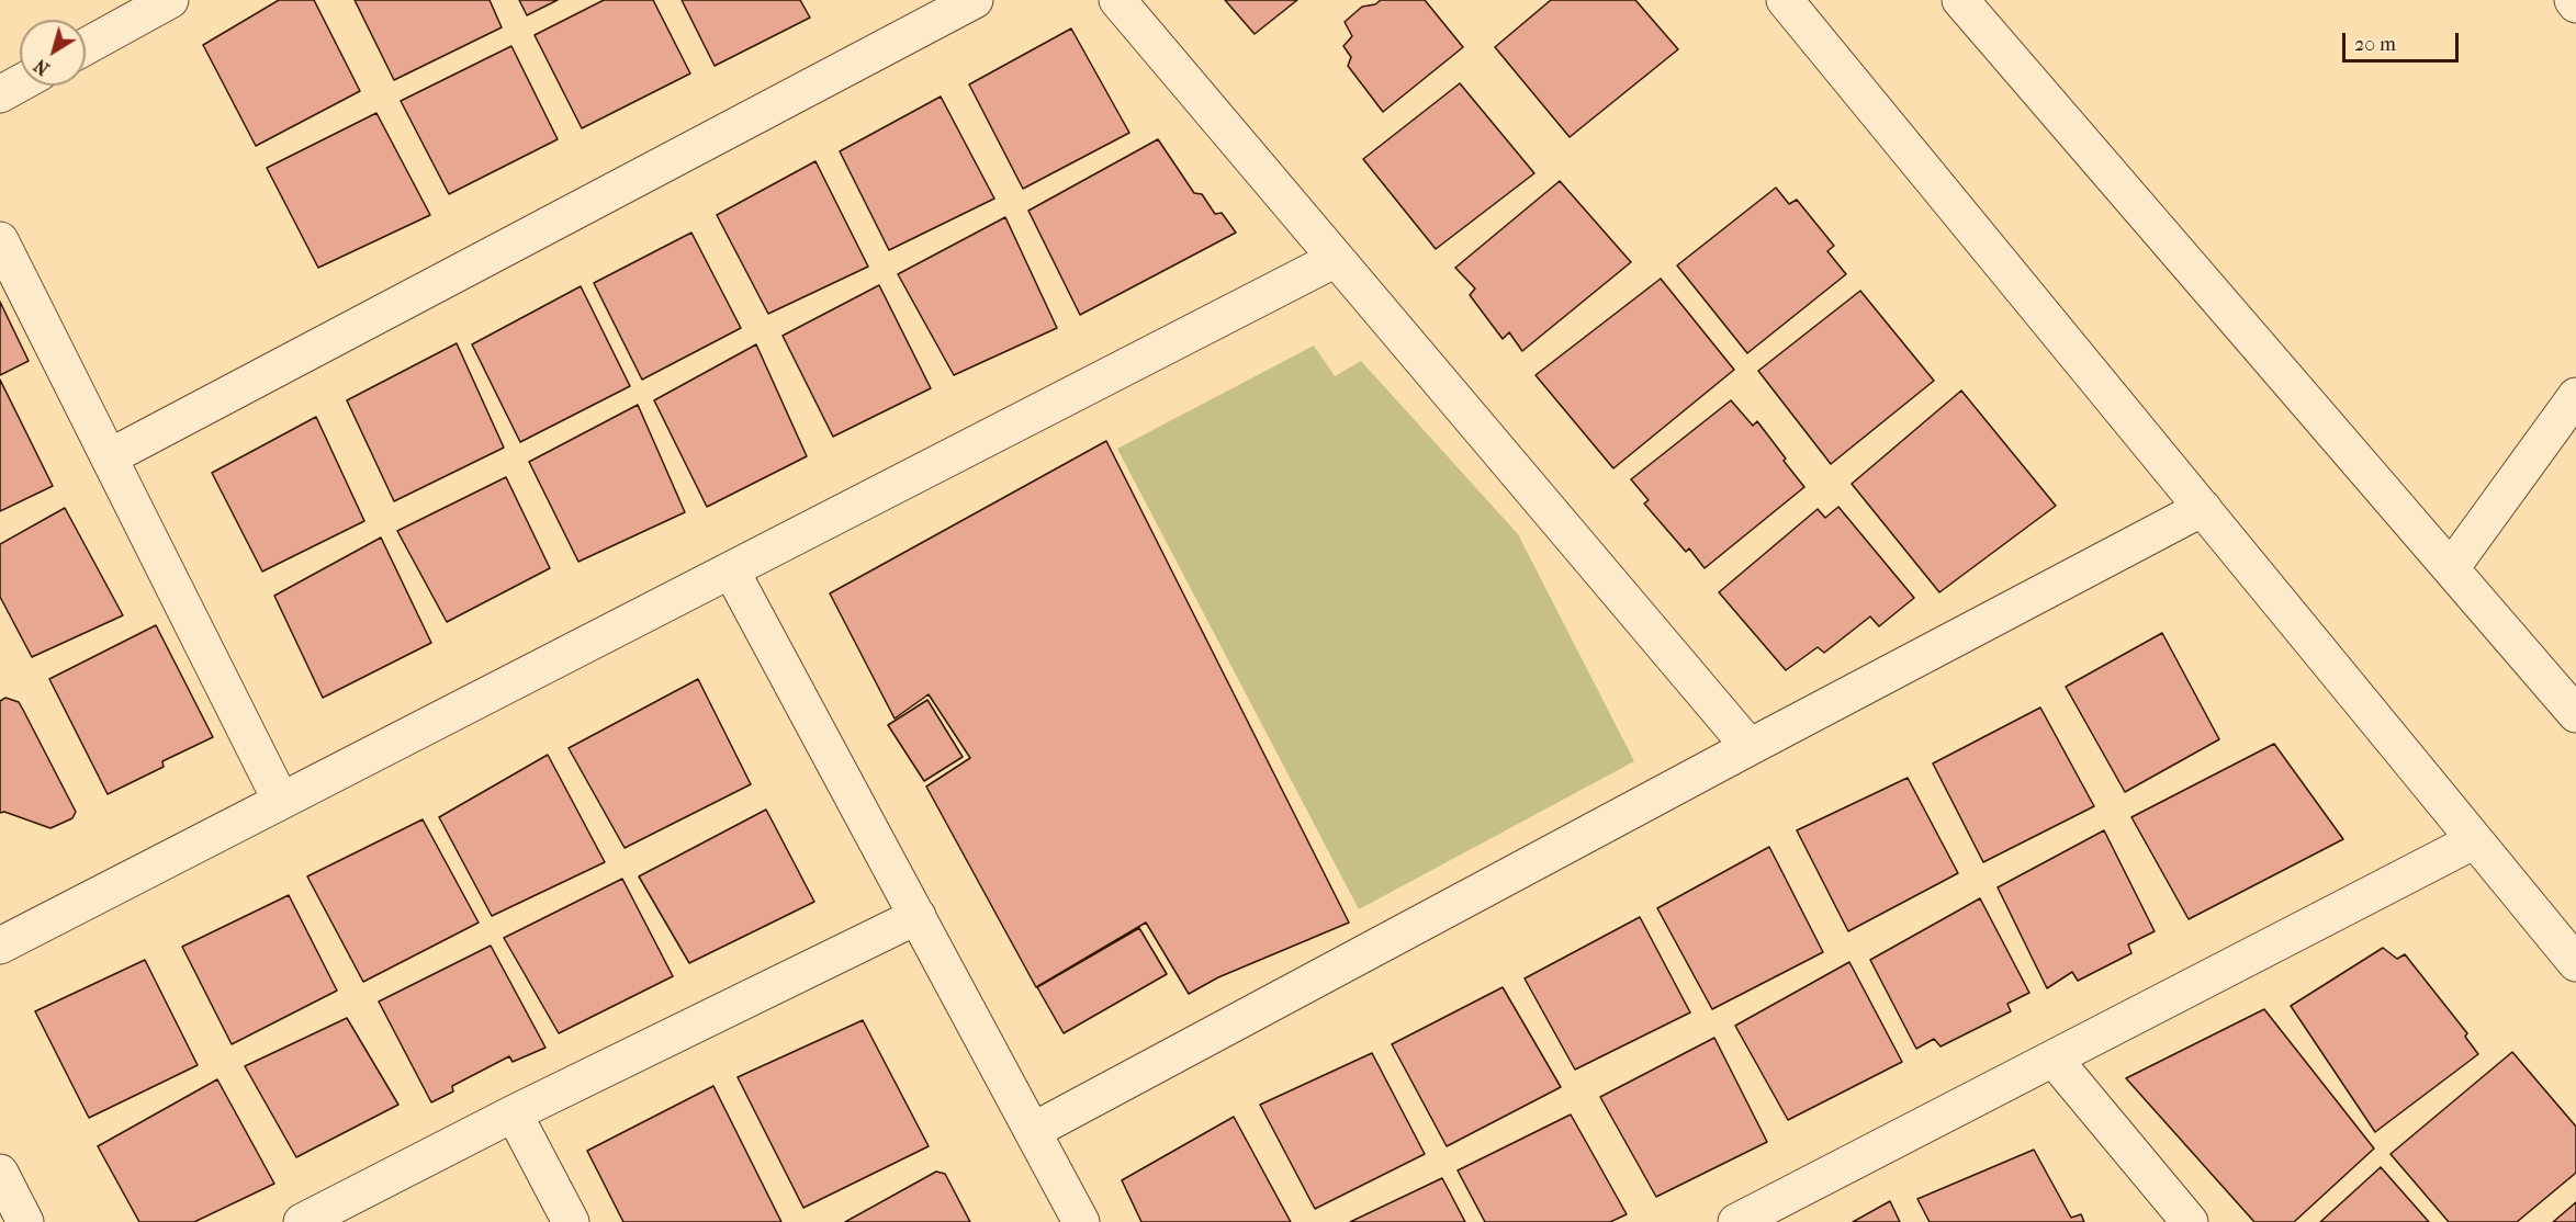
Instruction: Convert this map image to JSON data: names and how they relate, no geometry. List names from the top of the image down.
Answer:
{
  "scale_bar": "20 m",
  "north": "bottom left"
}
